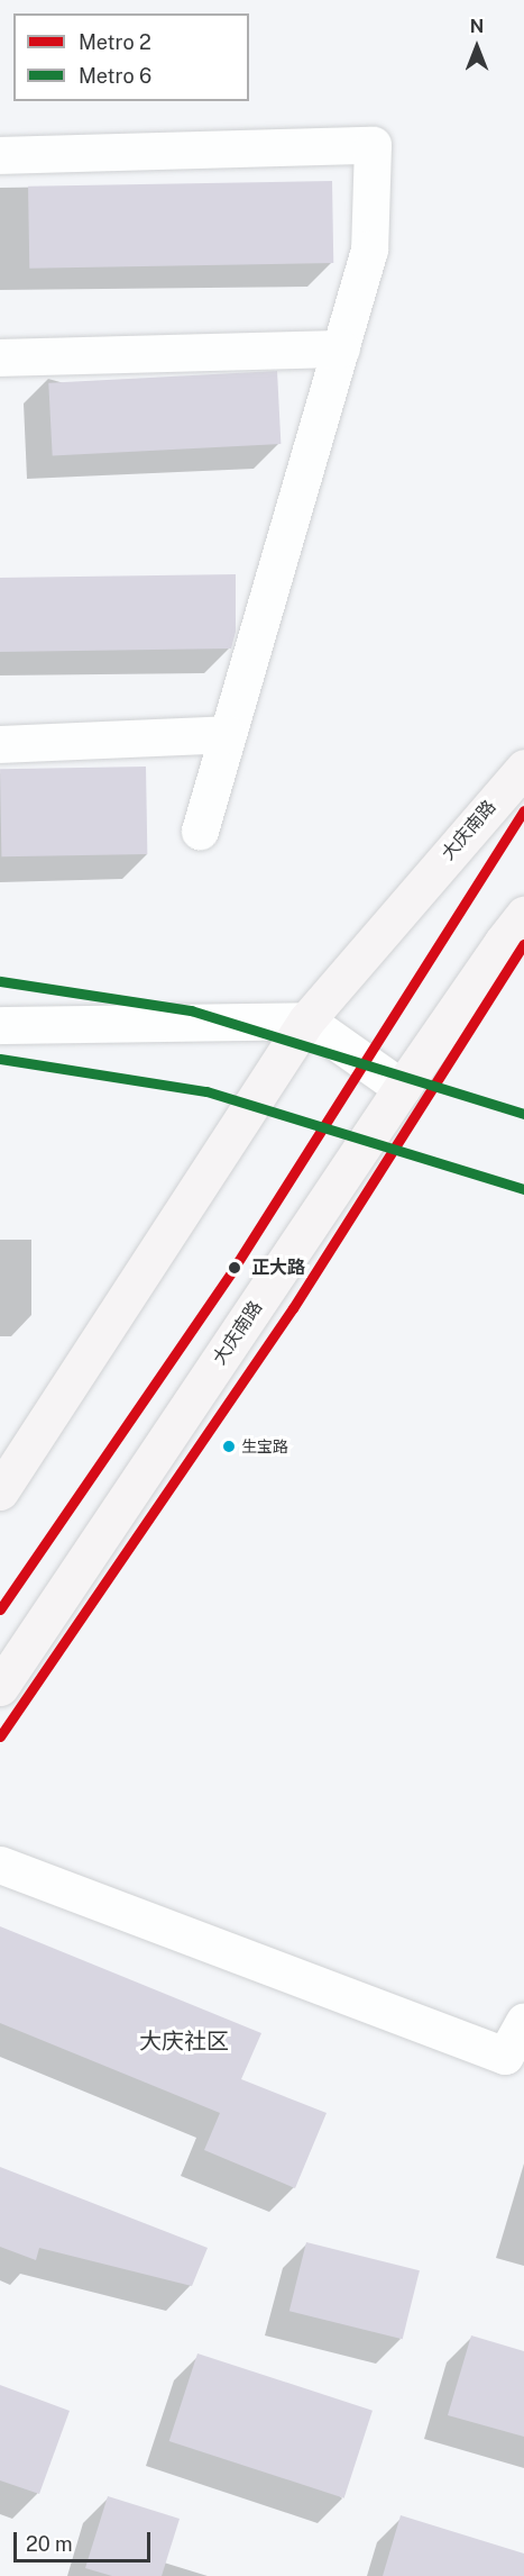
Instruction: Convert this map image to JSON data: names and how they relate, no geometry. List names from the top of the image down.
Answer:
{
  "streets": {
    "main road": ["大庆南路"]
  },
  "districts": ["大庆社区"],
  "places": ["正大路", "生宝路"],
  "lines": ["metro line 2", "metro line 6"],
  "legend": ["Metro 2", "Metro 6"],
  "scale_bar": "20 m",
  "north": "top"
}
